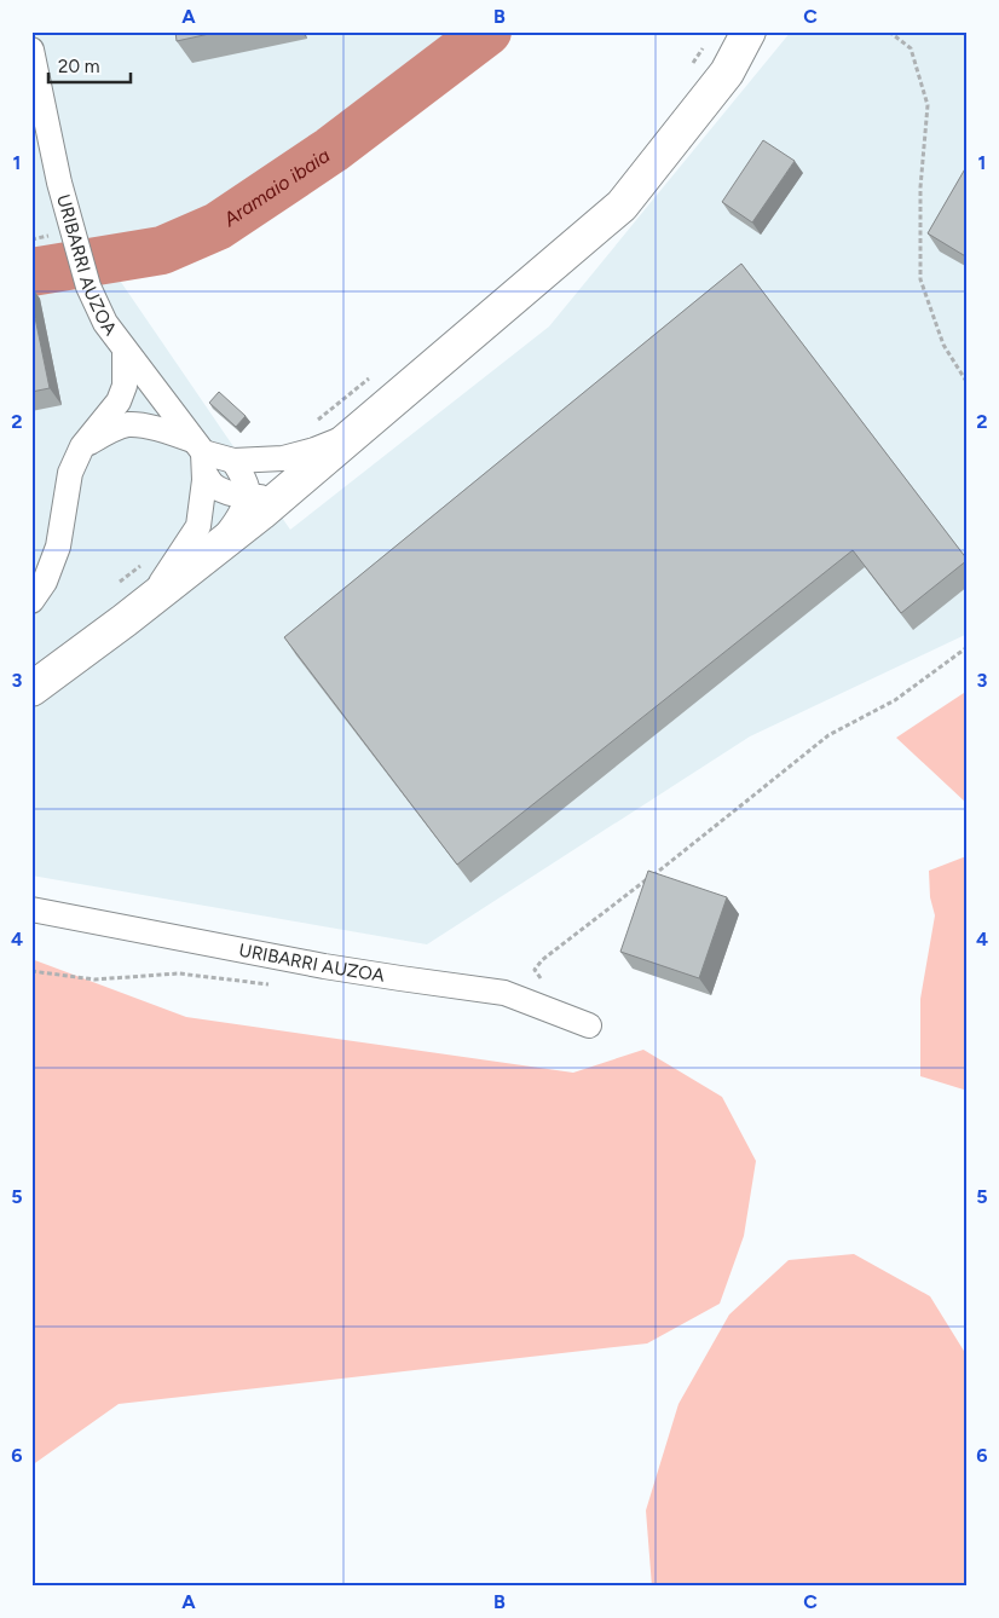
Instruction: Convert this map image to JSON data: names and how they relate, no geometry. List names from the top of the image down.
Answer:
{
  "streets": {
    "street": ["URIBARRI AUZOA"]
  },
  "water": ["Aramaio ibaia"],
  "scale_bar": "20 m",
  "grid": {
    "columns": ["A", "B", "C"],
    "rows": [
      "1",
      "2",
      "3",
      "4",
      "5",
      "6"
    ]
  }
}
